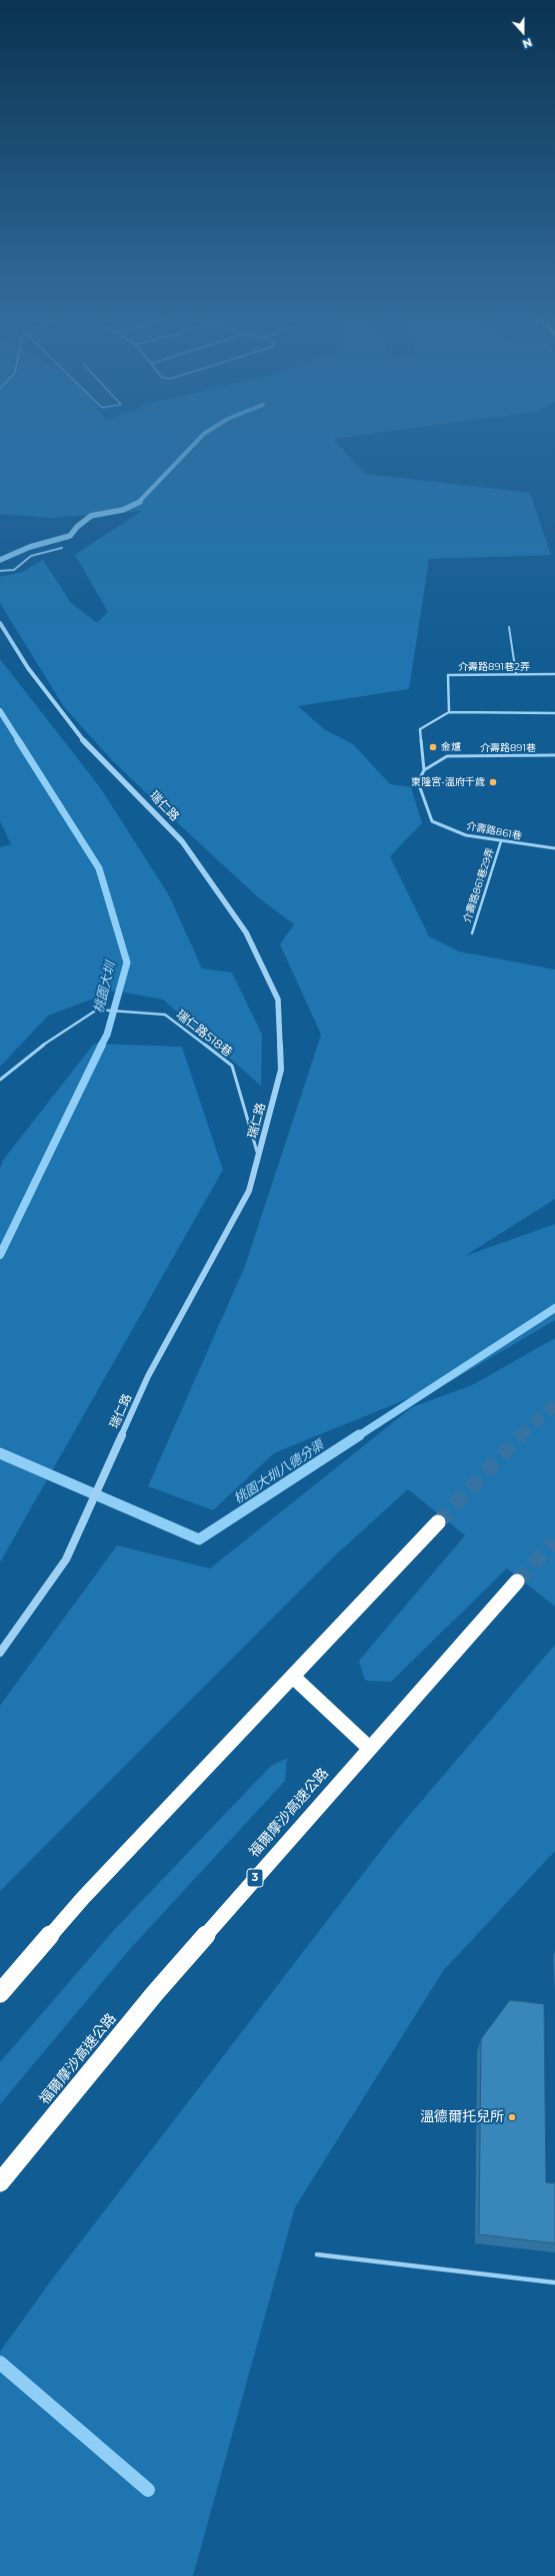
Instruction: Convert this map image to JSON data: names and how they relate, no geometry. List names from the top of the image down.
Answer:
{
  "streets": {
    "highway": ["福爾摩沙高速公路", "3"],
    "street": [
      "介壽路891巷2弄",
      "介壽路891巷",
      "瑞仁路",
      "介壽路861巷"
    ],
    "lane": ["介壽路861巷29弄", "瑞仁路518巷"]
  },
  "crossings": [
    ["介壽路891巷", "介壽路861巷"],
    ["瑞仁路", "瑞仁路518巷"],
    ["介壽路861巷", "介壽路861巷29弄"]
  ],
  "water": ["桃園大圳", "桃園大圳八德分渠"],
  "places": ["金爐", "東隆宮-溫府千歲", "溫德爾托兒所"],
  "north": "bottom"
}
